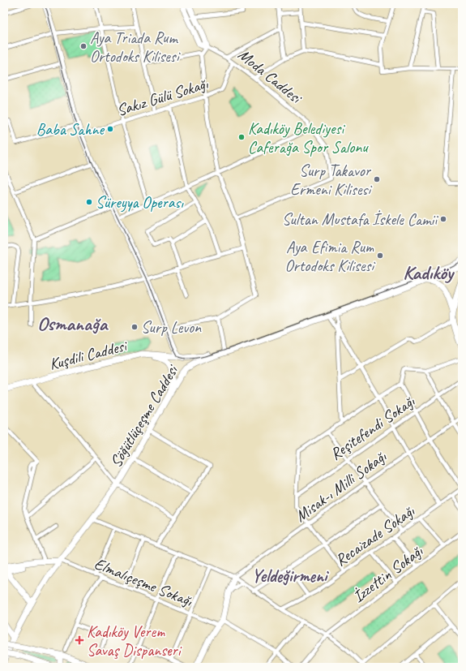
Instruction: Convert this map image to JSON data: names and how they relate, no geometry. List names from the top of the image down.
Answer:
{
  "streets": {
    "main road": ["Kuşdili Caddesi", "Söğütlüçeşme Caddesi"],
    "street": [
      "Moda Caddesi",
      "Sakız Gülü Sokağı",
      "Reşitefendi Sokağı",
      "Misak-ı Milli Sokağı",
      "Recaizade Sokağı",
      "İzzettin Sokağı",
      "Elmalıçeşme Sokağı"
    ]
  },
  "crossings": [
    ["Moda Caddesi", "Sakız Gülü Sokağı"],
    ["Kuşdili Caddesi", "Söğütlüçeşme Caddesi"],
    ["Söğütlüçeşme Caddesi", "Elmalıçeşme Sokağı"]
  ],
  "districts": ["Kadıköy", "Osmanağa", "Yeldeğirmeni"],
  "places": {
    "other": [
      "Aya Triada Rum Ortodoks Kilisesi",
      "Baba Sahne",
      "Kadıköy Belediyesi Caferağa Spor Salonu",
      "Surp Takavor Ermeni Kilisesi",
      "Süreyya Operası",
      "Sultan Mustafa İskele Camii",
      "Aya Efimia Rum Ortodoks Kilisesi",
      "Surp Levon"
    ],
    "health": ["Kadıköy Verem Savaş Dispanseri"]
  }
}
